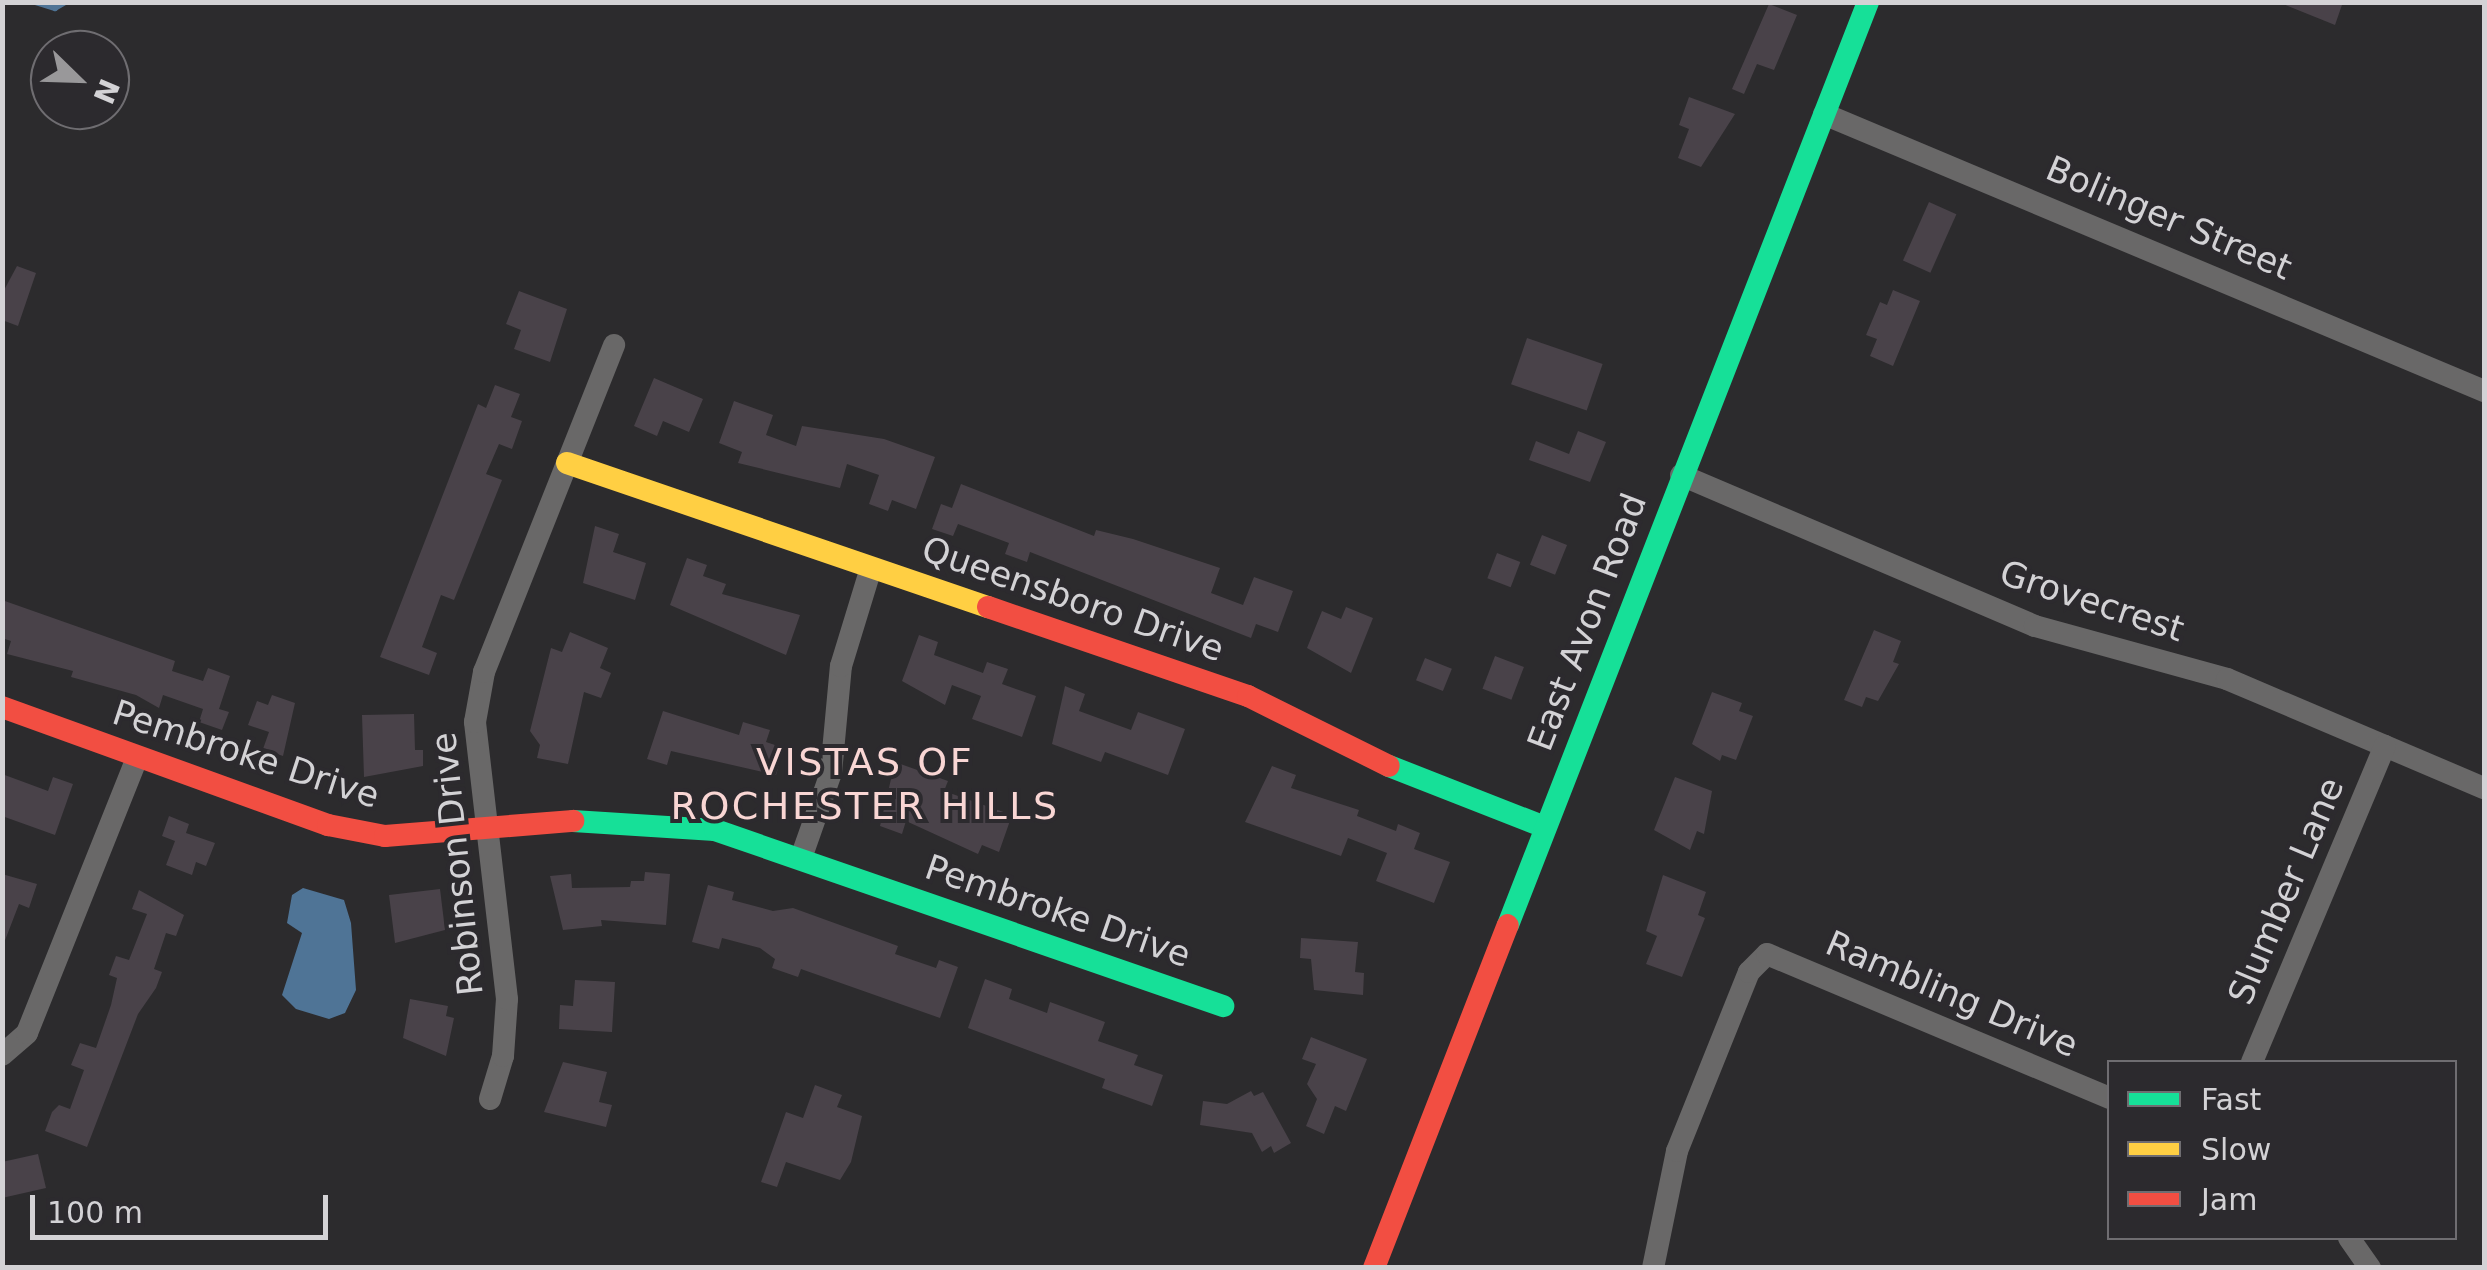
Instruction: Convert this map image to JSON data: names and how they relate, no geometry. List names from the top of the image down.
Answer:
{
  "streets": {
    "street": [
      "Bolinger Street",
      "Queensboro Drive",
      "Grovecrest",
      "East Avon Road",
      "Pembroke Drive",
      "Robinson Drive",
      "Slumber Lane",
      "Rambling Drive"
    ]
  },
  "crossings": [
    ["Bolinger Street", "East Avon Road"],
    ["Queensboro Drive", "East Avon Road"],
    ["Queensboro Drive", "Robinson Drive"],
    ["Grovecrest", "East Avon Road"],
    ["Grovecrest", "Slumber Lane"],
    ["Pembroke Drive", "Robinson Drive"]
  ],
  "districts": ["VISTAS OF ROCHESTER HILLS"],
  "legend": ["Fast", "Slow", "Jam"],
  "scale_bar": "100 m",
  "north": "bottom right"
}
